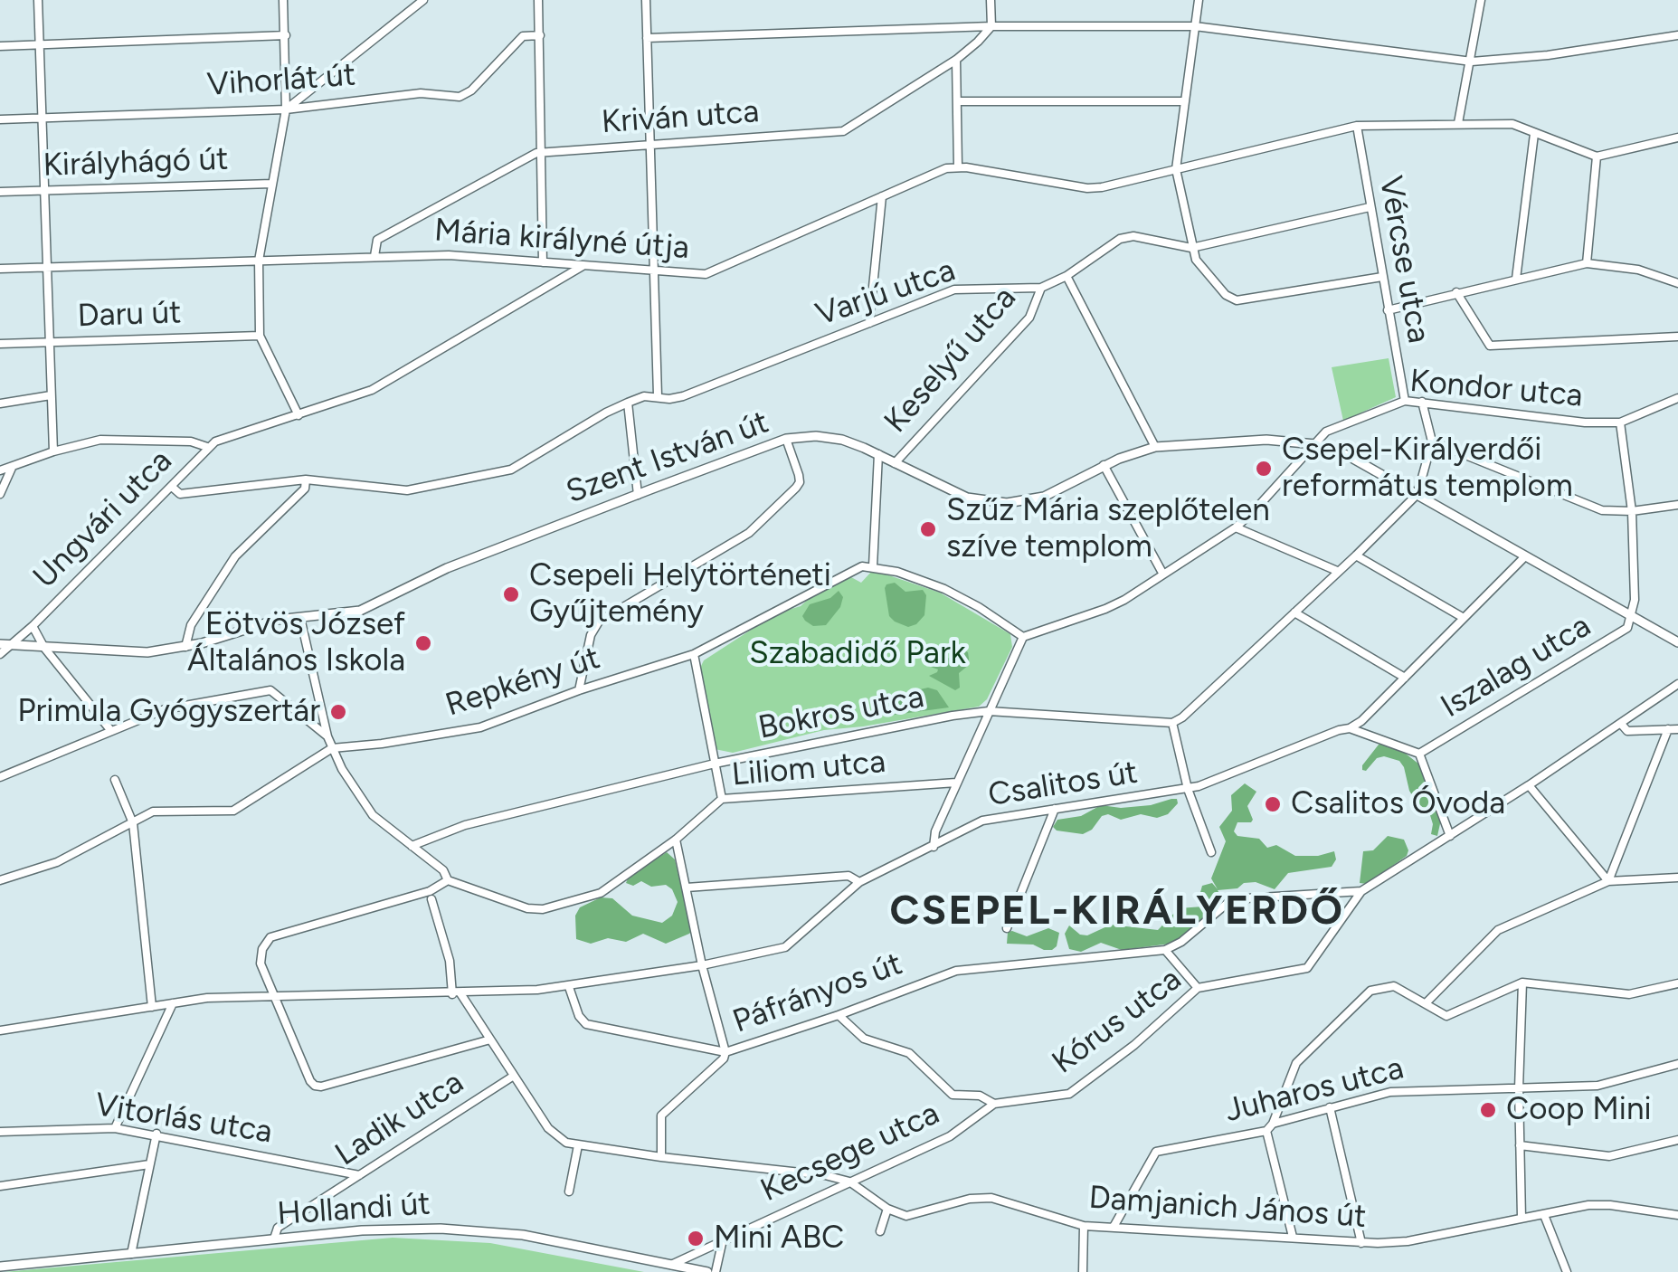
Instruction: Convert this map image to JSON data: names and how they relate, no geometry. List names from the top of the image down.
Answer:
{
  "streets": {
    "street": [
      "Vihorlát út",
      "Kriván utca",
      "Királyhágó út",
      "Mária királyné útja",
      "Vércse utca",
      "Varjú utca",
      "Daru út",
      "Keselyű utca",
      "Kondor utca",
      "Szent István út",
      "Ungvári utca",
      "Iszalag utca",
      "Repkény út",
      "Bokros utca",
      "Liliom utca",
      "Csalitos út",
      "Páfrányos út",
      "Kórus utca",
      "Juharos utca",
      "Vitorlás utca",
      "Ladik utca",
      "Kecsege utca",
      "Damjanich János út",
      "Hollandi út"
    ]
  },
  "crossings": [
    ["Kriván utca", "Mária királyné útja"],
    ["Mária királyné útja", "Vércse utca"],
    ["Vércse utca", "Varjú utca"],
    ["Vércse utca", "Kondor utca"],
    ["Varjú utca", "Keselyű utca"],
    ["Varjú utca", "Ungvári utca"],
    ["Keselyű utca", "Szent István út"],
    ["Kondor utca", "Szent István út"],
    ["Szent István út", "Ungvári utca"],
    ["Szent István út", "Iszalag utca"],
    ["Szent István út", "Liliom utca"],
    ["Szent István út", "Csalitos út"],
    ["Repkény út", "Liliom utca"],
    ["Bokros utca", "Liliom utca"],
    ["Csalitos út", "Páfrányos út"],
    ["Páfrányos út", "Kórus utca"],
    ["Kórus utca", "Kecsege utca"],
    ["Juharos utca", "Damjanich János út"],
    ["Vitorlás utca", "Ladik utca"],
    ["Ladik utca", "Hollandi út"],
    ["Kecsege utca", "Hollandi út"]
  ],
  "districts": ["CSEPEL-KIRÁLYERDŐ"],
  "parks": ["Szabadidő Park"],
  "places": [
    "Csepel-Királyerdői református templom",
    "Szűz Mária szeplőtelen szíve templom",
    "Csepeli Helytörténeti Gyűjtemény",
    "Eötvös József Általános Iskola",
    "Primula Gyógyszertár",
    "Csalitos Óvoda",
    "Coop Mini",
    "Mini ABC"
  ]
}
